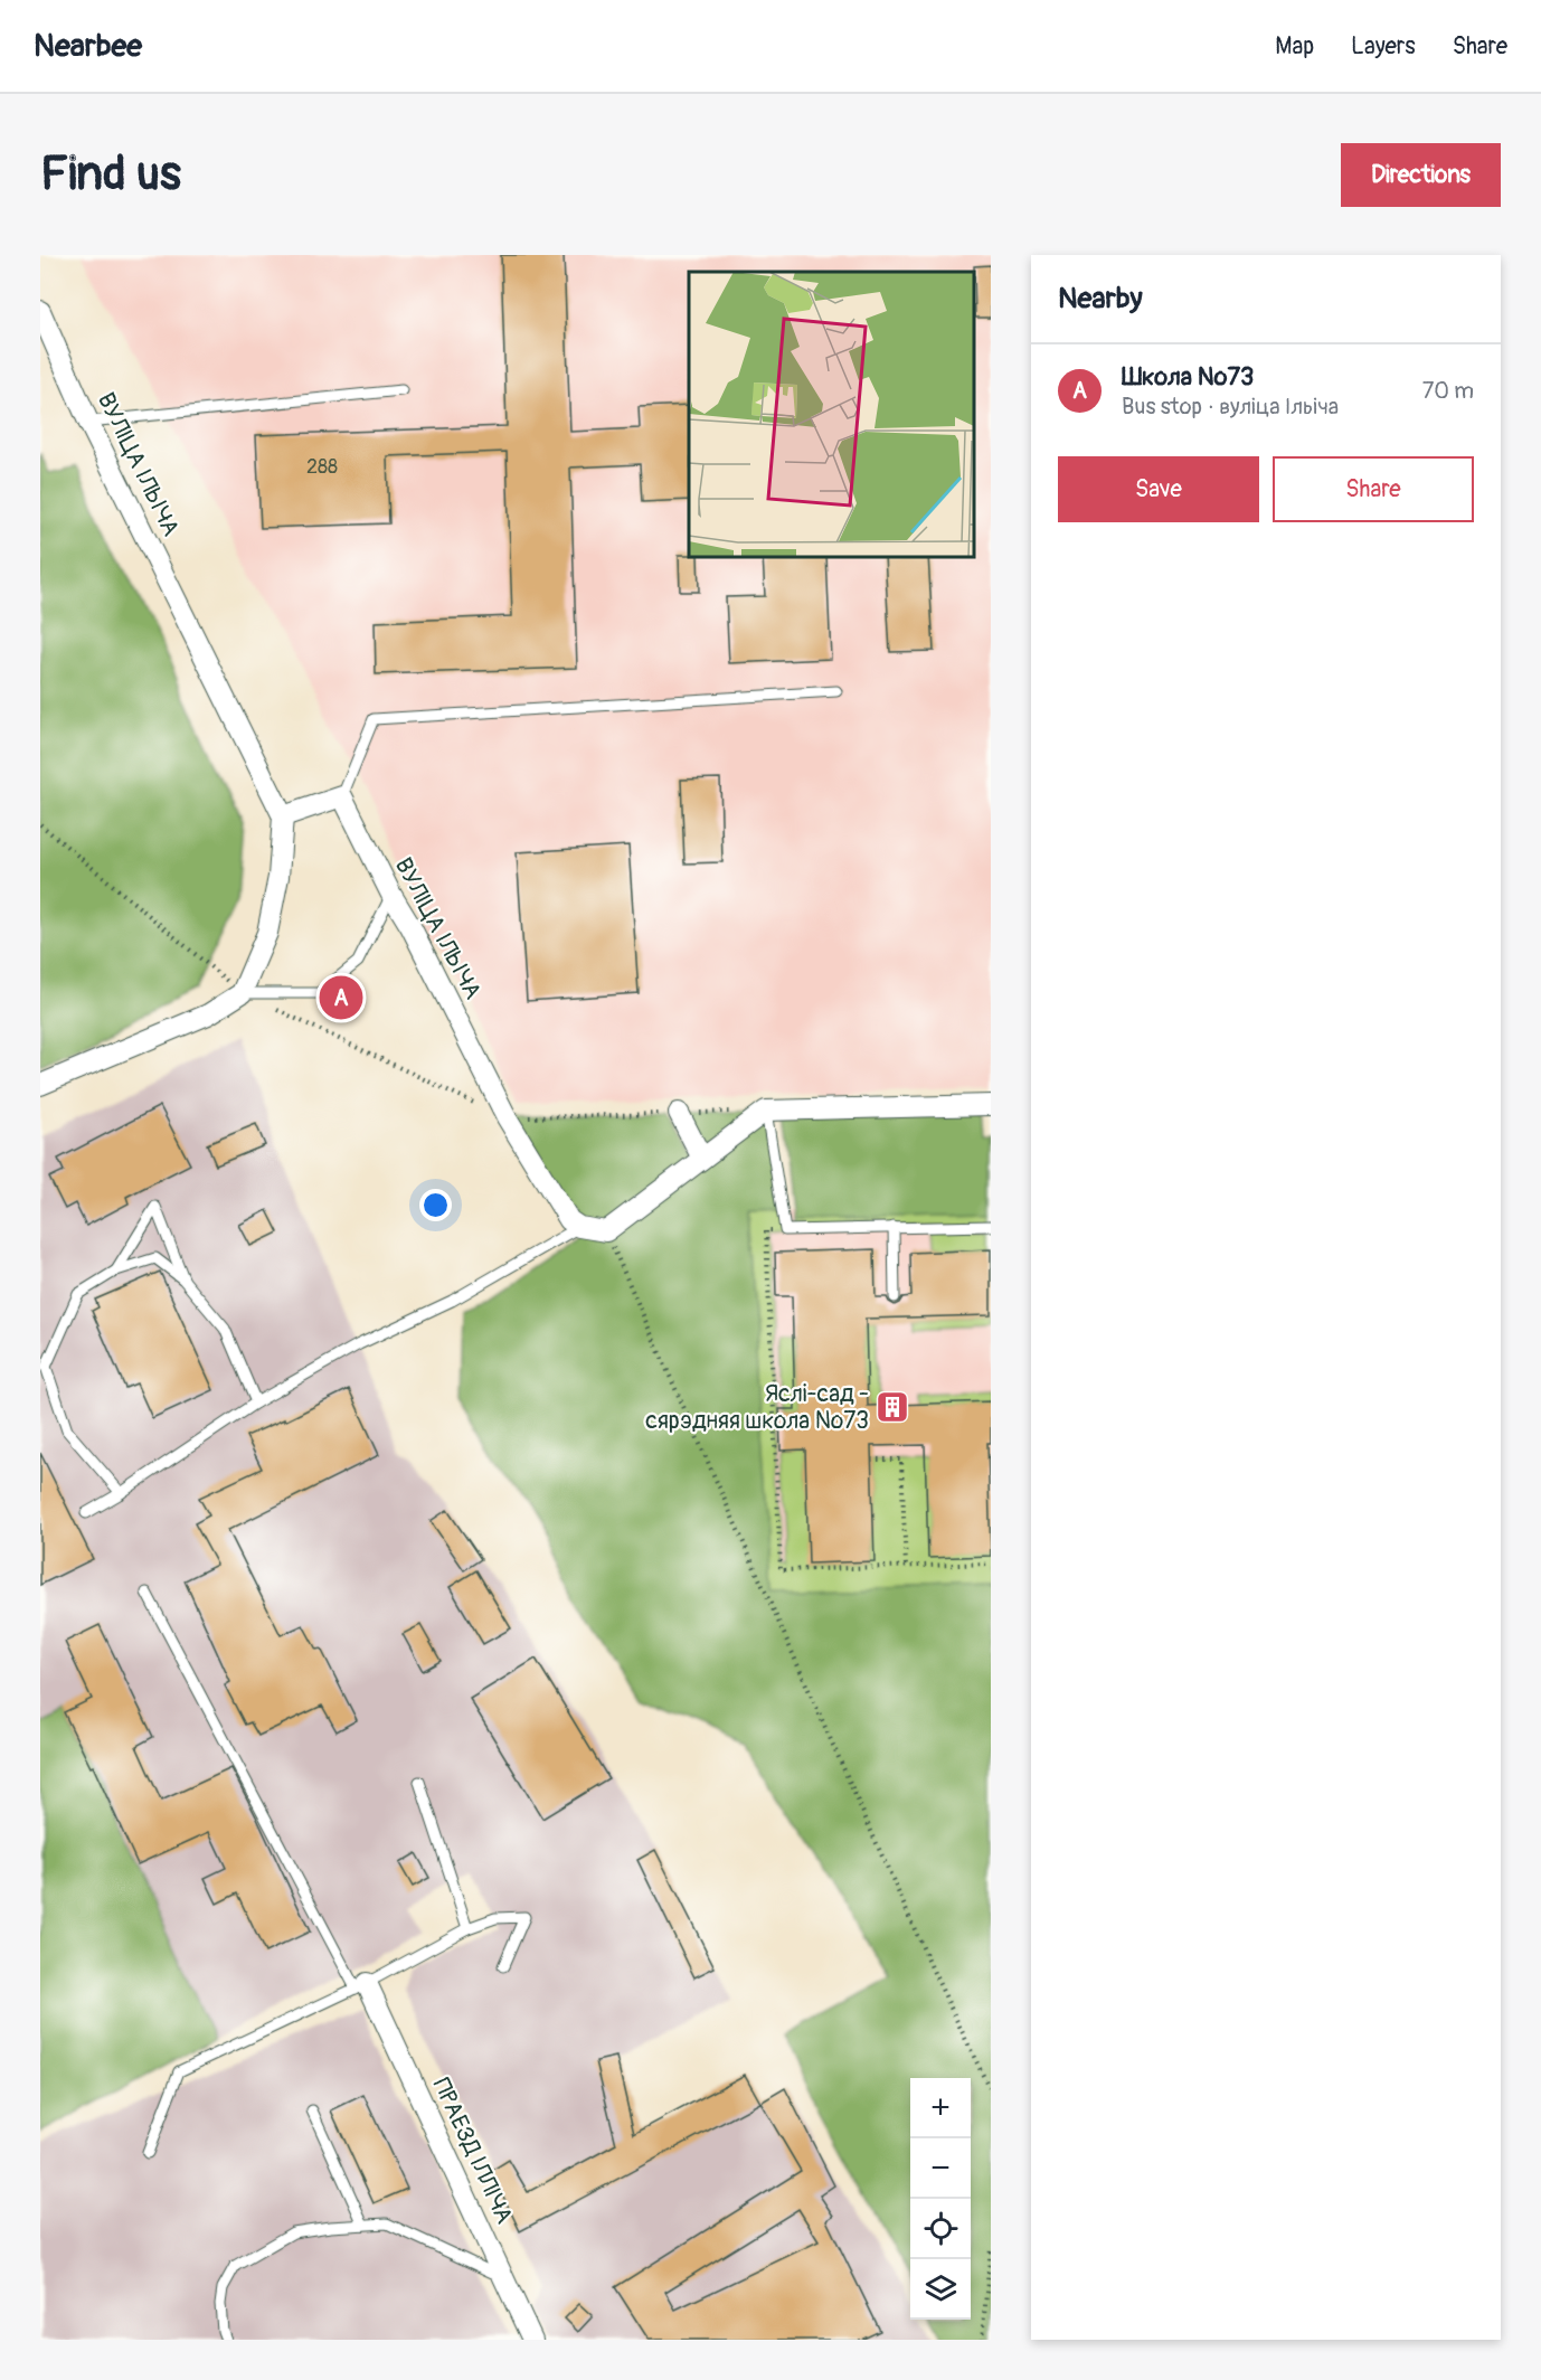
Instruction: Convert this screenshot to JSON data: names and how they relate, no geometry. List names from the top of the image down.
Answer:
{
  "streets": {
    "street": ["ВУЛІЦА ІЛЬІЧА", "ПРАЕЗД ІЛЛІЧА"]
  },
  "places": {
    "building": ["Яслі-сад - сярэдняя школа №73"]
  },
  "house_numbers": ["288"],
  "page": {
    "header": "Nearbee",
    "nav": ["Map", "Layers", "Share"],
    "buttons": [
      "Directions",
      ["Save", "Share"]
    ],
    "title": "Find us",
    "heading": "Nearby",
    "list": [
      {
        "mark": "A",
        "name": "Школа №73",
        "note": "Bus stop · вуліца Ільіча",
        "value": "70 m"
      }
    ],
    "pins": "A",
    "map_buttons": ["+", "−"]
  }
}
